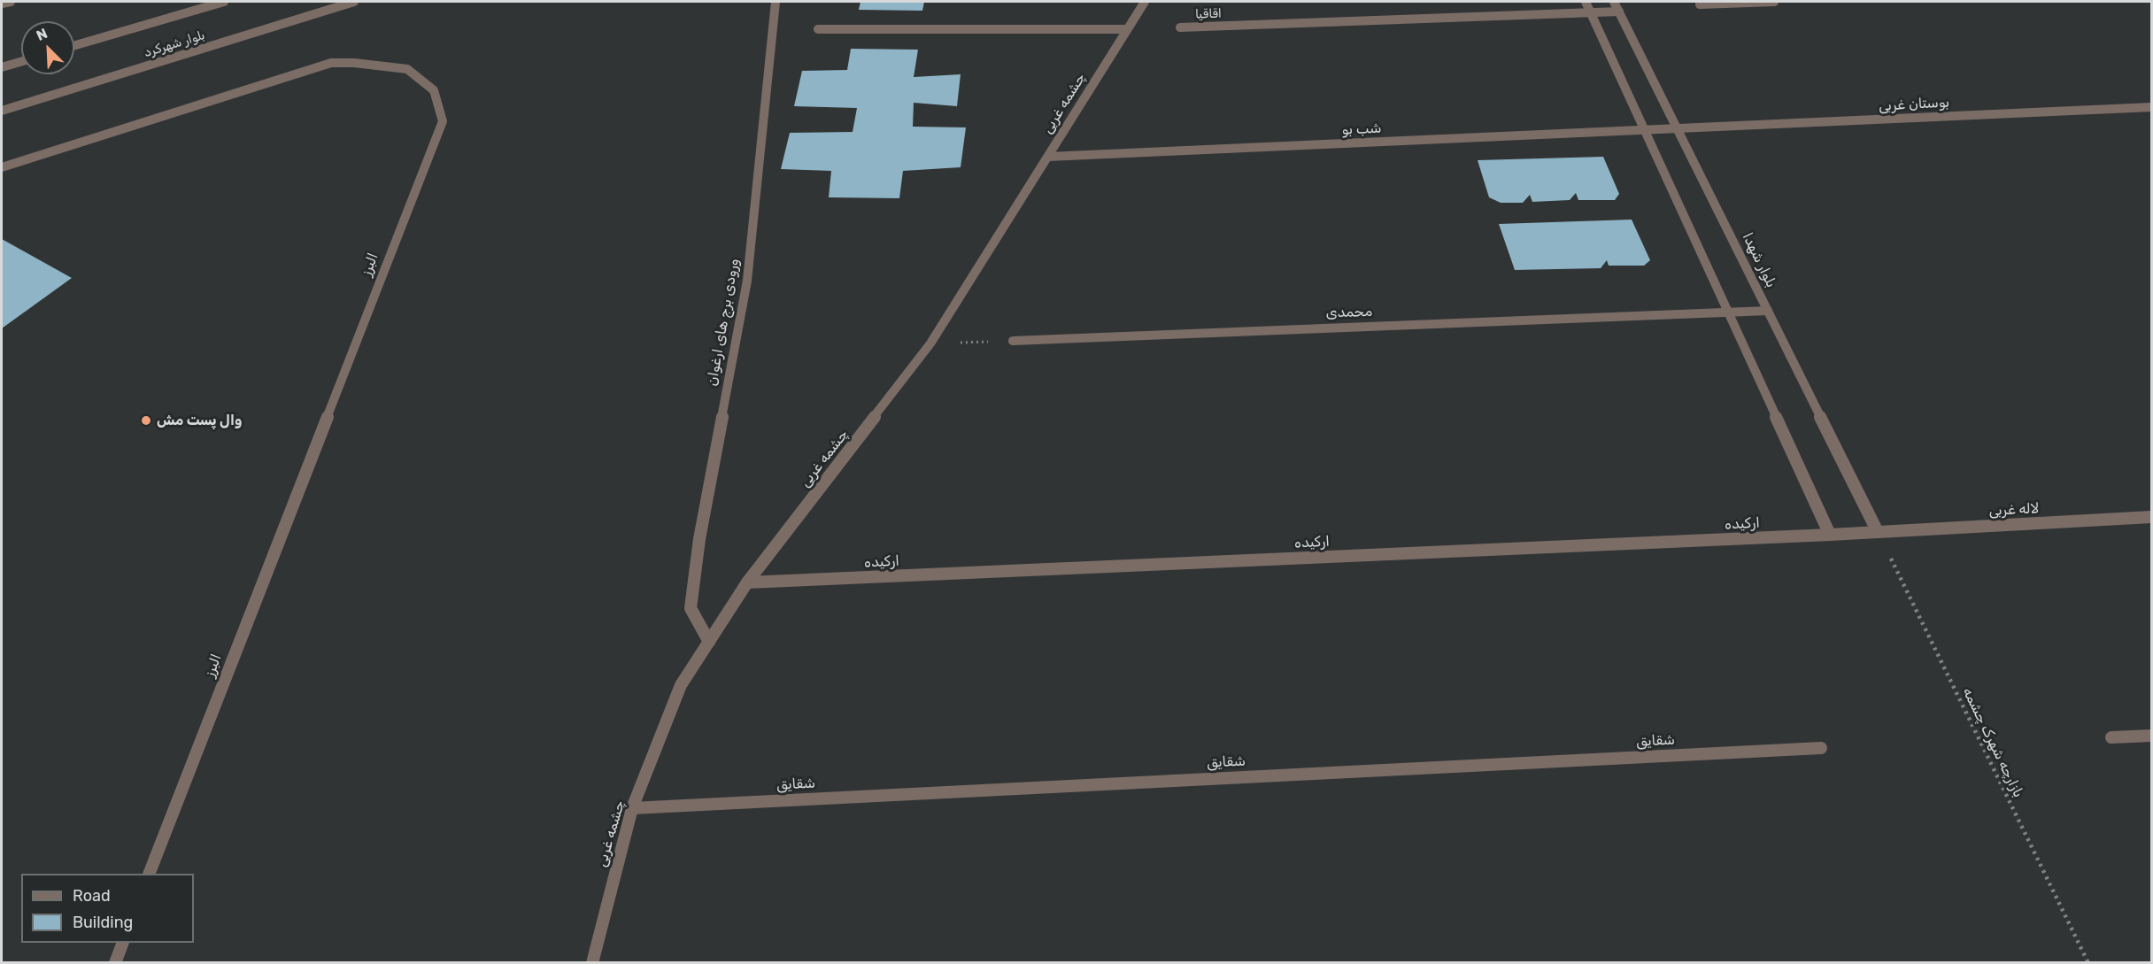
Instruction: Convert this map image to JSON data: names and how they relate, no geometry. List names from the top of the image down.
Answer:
{
  "streets": {
    "street": [
      "اقاقیا",
      "بلوار شهرکرد",
      "چشمه غربی",
      "بوستان غربی",
      "شب بو",
      "بلوار شهدا",
      "البرز",
      "محمدی",
      "ورودی برج های ارغوان",
      "لاله غربی",
      "ارکیده",
      "شقایق"
    ],
    "path": ["بازارچه شهرک چشمه"]
  },
  "crossings": [
    ["اقاقیا", "بلوار شهدا"],
    ["چشمه غربی", "شب بو"],
    ["چشمه غربی", "ورودی برج های ارغوان"],
    ["چشمه غربی", "ارکیده"],
    ["چشمه غربی", "شقایق"],
    ["بوستان غربی", "شب بو"],
    ["بوستان غربی", "بلوار شهدا"],
    ["شب بو", "بلوار شهدا"],
    ["بلوار شهدا", "محمدی"],
    ["بلوار شهدا", "لاله غربی"],
    ["بلوار شهدا", "ارکیده"],
    ["بلوار شهدا", "بازارچه شهرک چشمه"],
    ["لاله غربی", "ارکیده"],
    ["لاله غربی", "بازارچه شهرک چشمه"],
    ["ارکیده", "بازارچه شهرک چشمه"]
  ],
  "places": ["وال پست مش"],
  "legend": ["Road", "Building"],
  "north": "top left"
}
